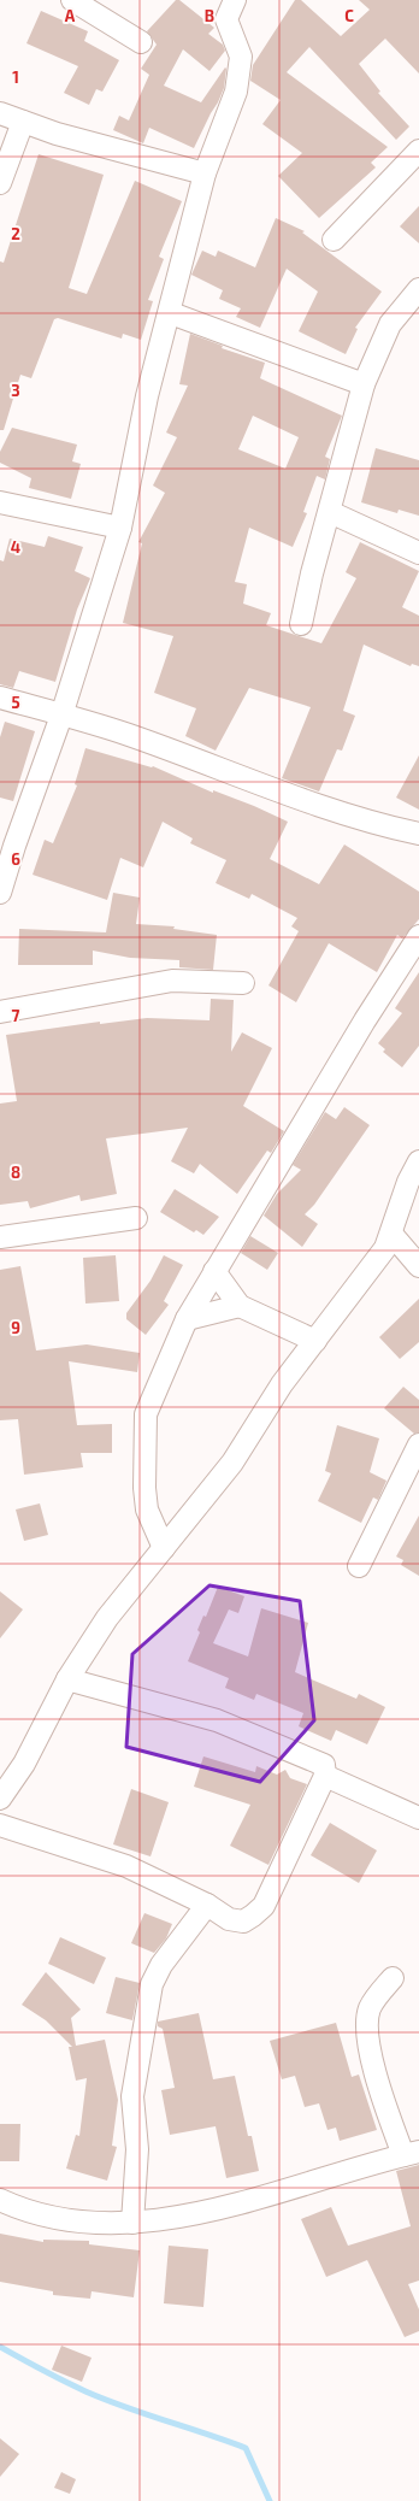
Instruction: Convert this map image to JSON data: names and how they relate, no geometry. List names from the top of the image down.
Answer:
{
  "grid": {
    "columns": ["A", "B", "C"],
    "rows": [
      "1",
      "2",
      "3",
      "4",
      "5",
      "6",
      "7",
      "8",
      "9"
    ]
  }
}
